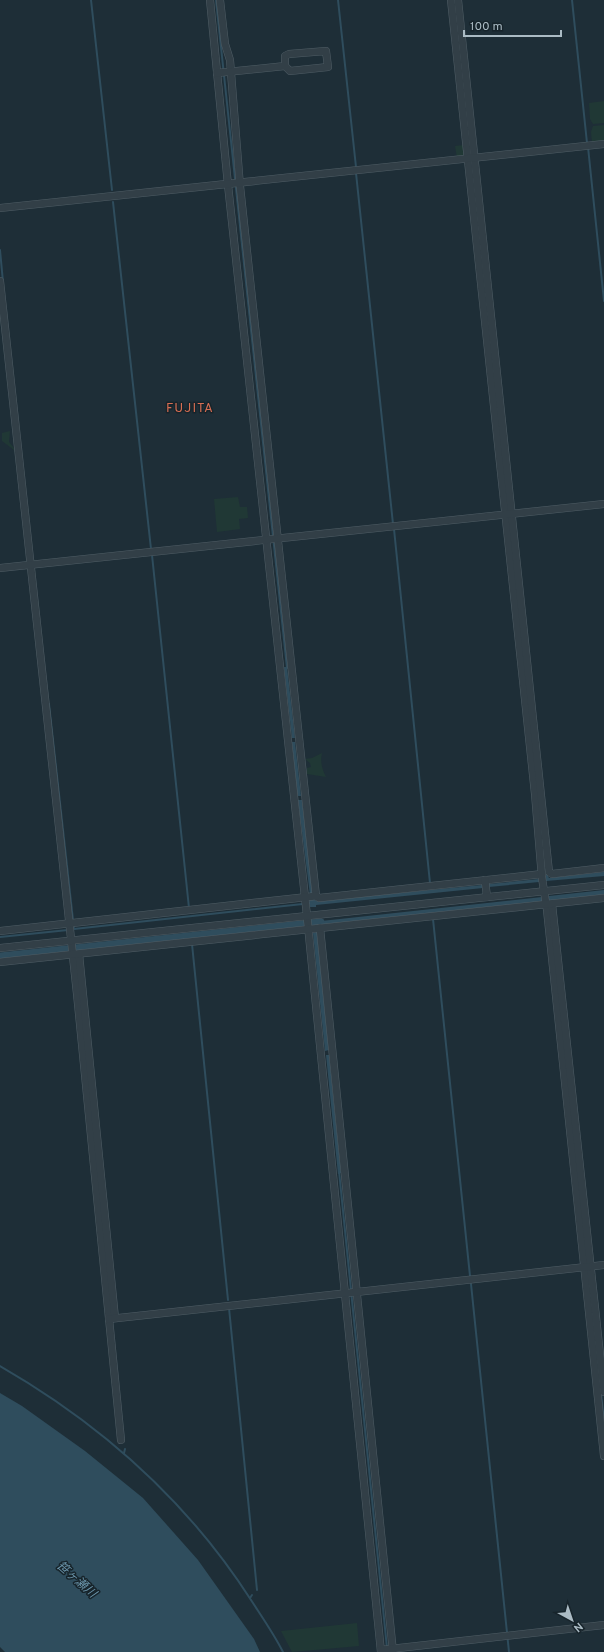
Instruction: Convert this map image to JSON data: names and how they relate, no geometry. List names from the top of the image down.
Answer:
{
  "districts": ["FUJITA"],
  "water": ["笹ヶ瀬川"],
  "scale_bar": "100 m",
  "north": "bottom right"
}
